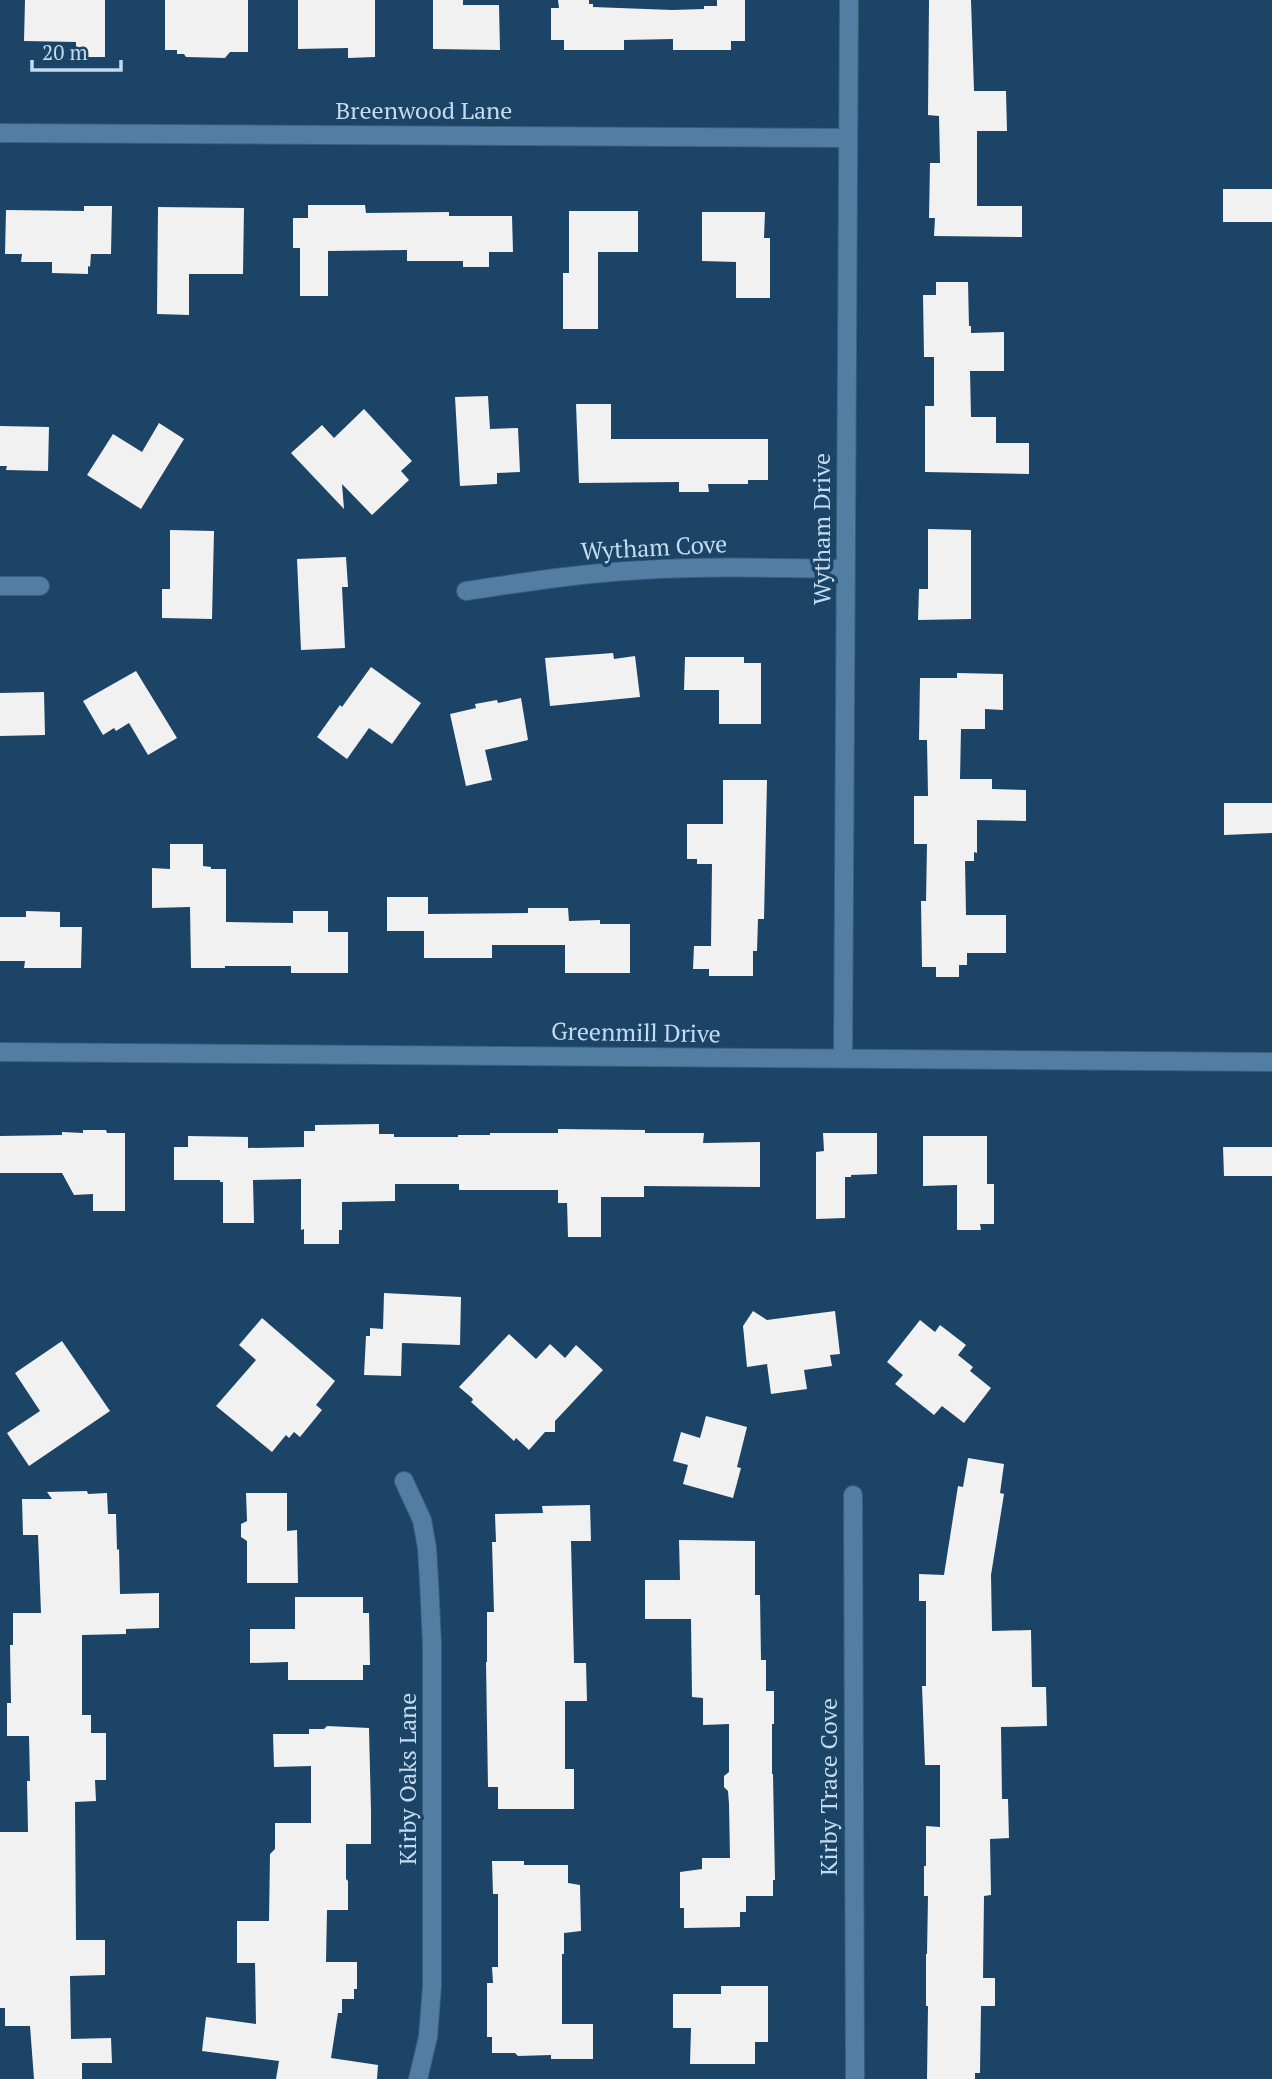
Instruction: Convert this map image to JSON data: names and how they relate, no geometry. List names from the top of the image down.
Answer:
{
  "streets": {
    "street": [
      "Breenwood Lane",
      "Wytham Drive",
      "Wytham Cove",
      "Greenmill Drive",
      "Kirby Oaks Lane",
      "Kirby Trace Cove"
    ]
  },
  "crossings": [
    ["Breenwood Lane", "Wytham Drive"],
    ["Wytham Drive", "Wytham Cove"],
    ["Wytham Drive", "Greenmill Drive"]
  ],
  "scale_bar": "20 m"
}
